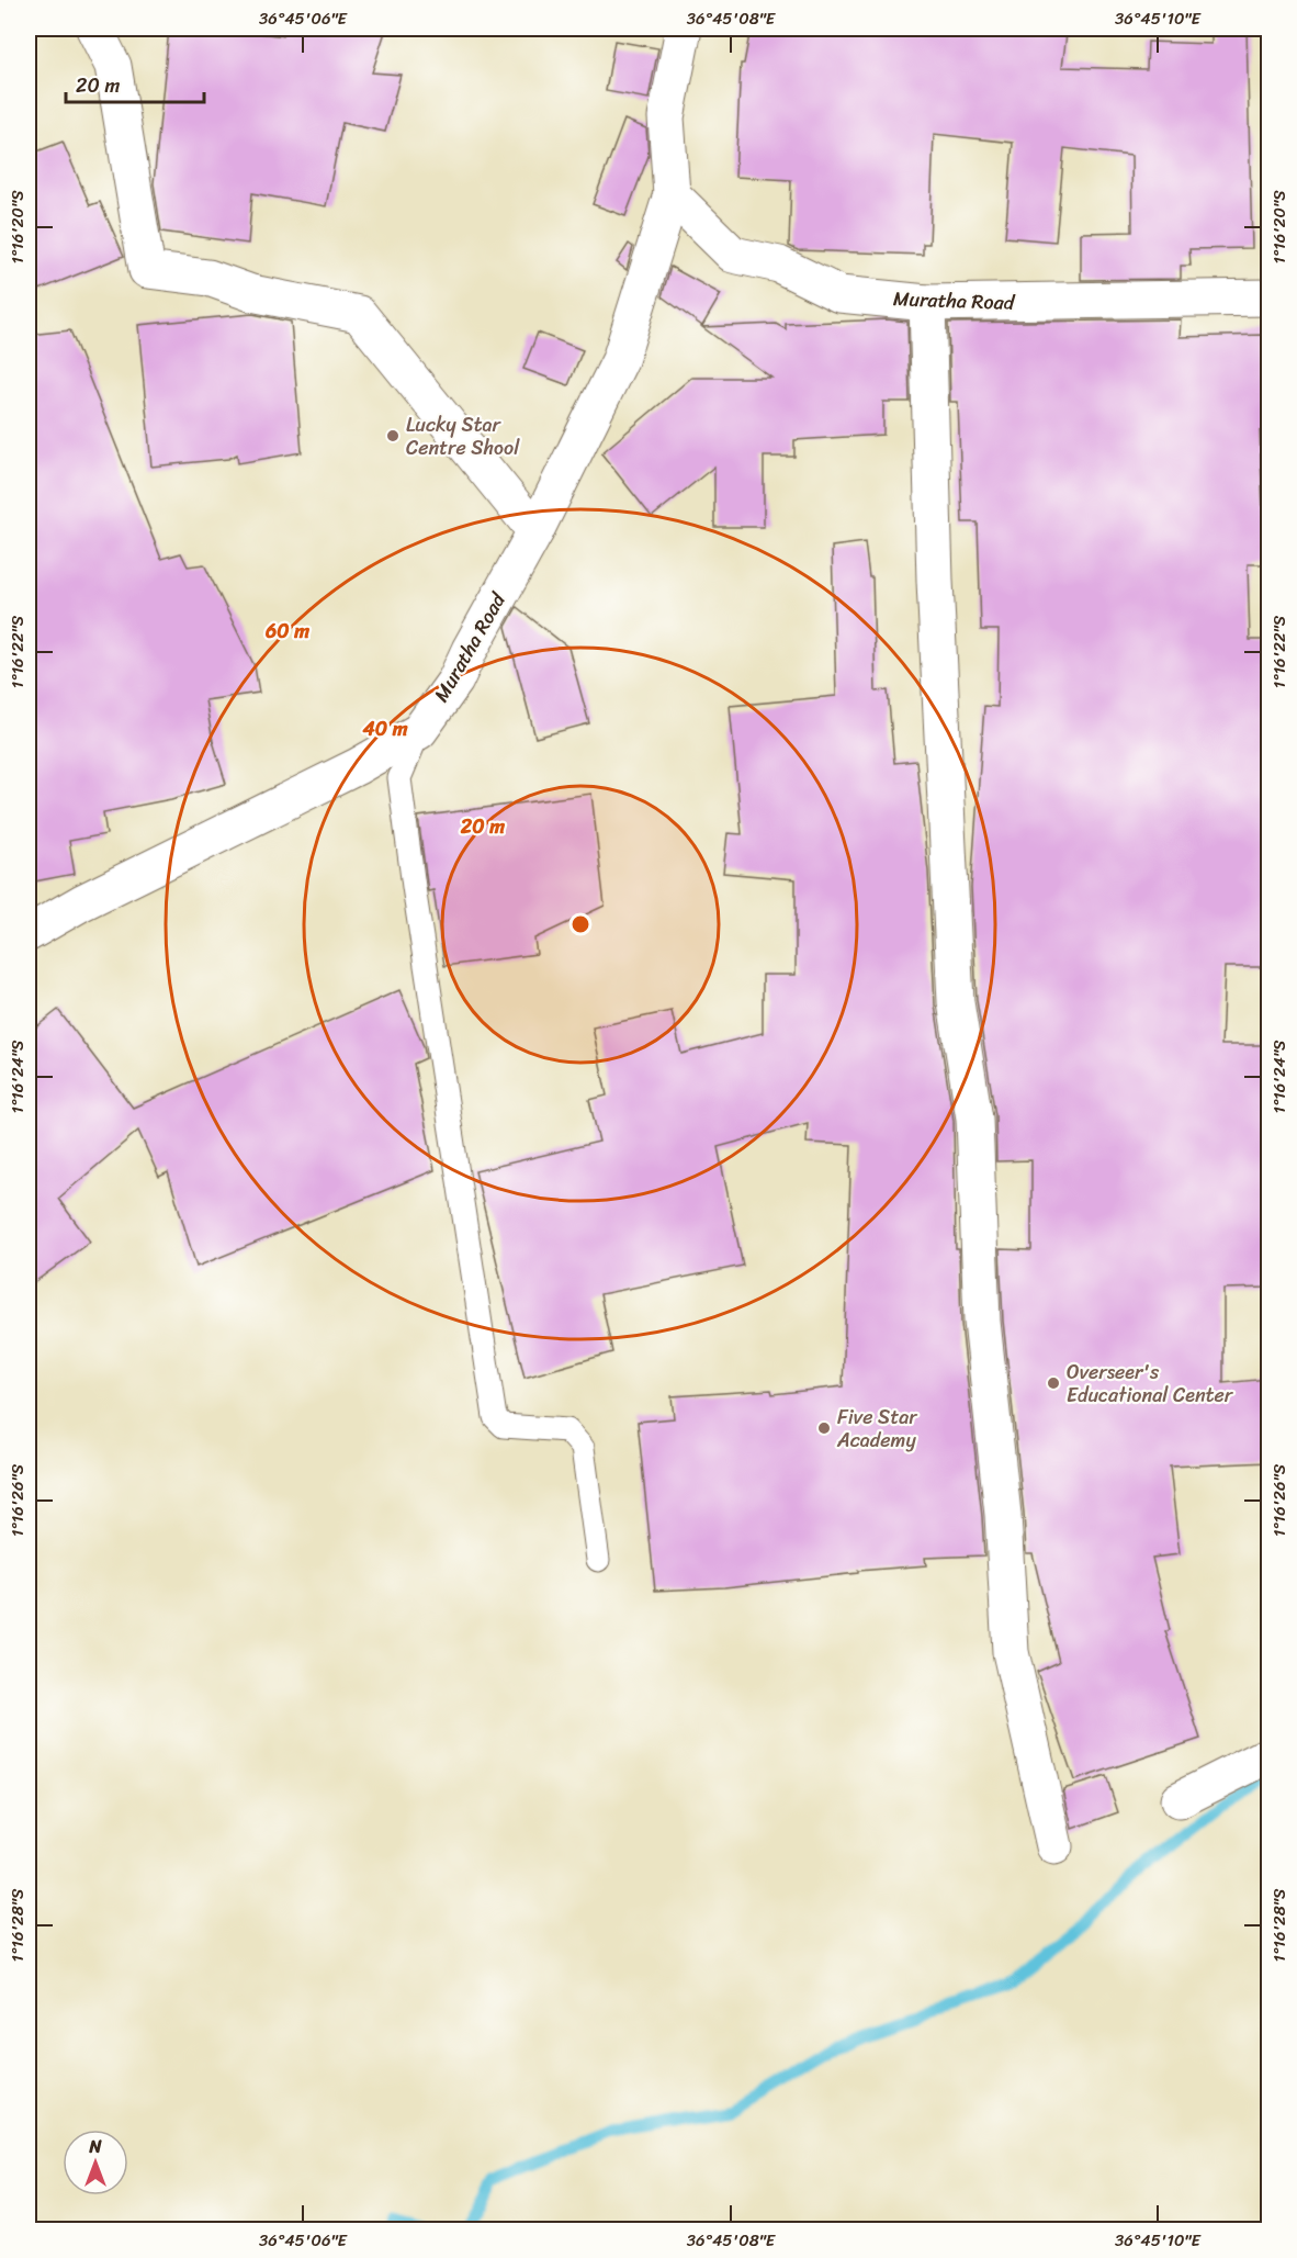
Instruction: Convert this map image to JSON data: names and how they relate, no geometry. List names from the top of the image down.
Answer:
{
  "streets": {
    "street": ["Muratha Road"]
  },
  "places": ["Lucky Star Centre Shool", "Overseer's Educational Center", "Five Star Academy"],
  "scale_bar": "20 m",
  "north": "top",
  "coordinates": [
    "36°45'06\"E",
    "36°45'08\"E",
    "36°45'10\"E",
    "1°16'20\"S",
    "1°16'22\"S",
    "1°16'24\"S",
    "1°16'26\"S",
    "1°16'28\"S"
  ],
  "rings": ["60 m", "40 m", "20 m"]
}
